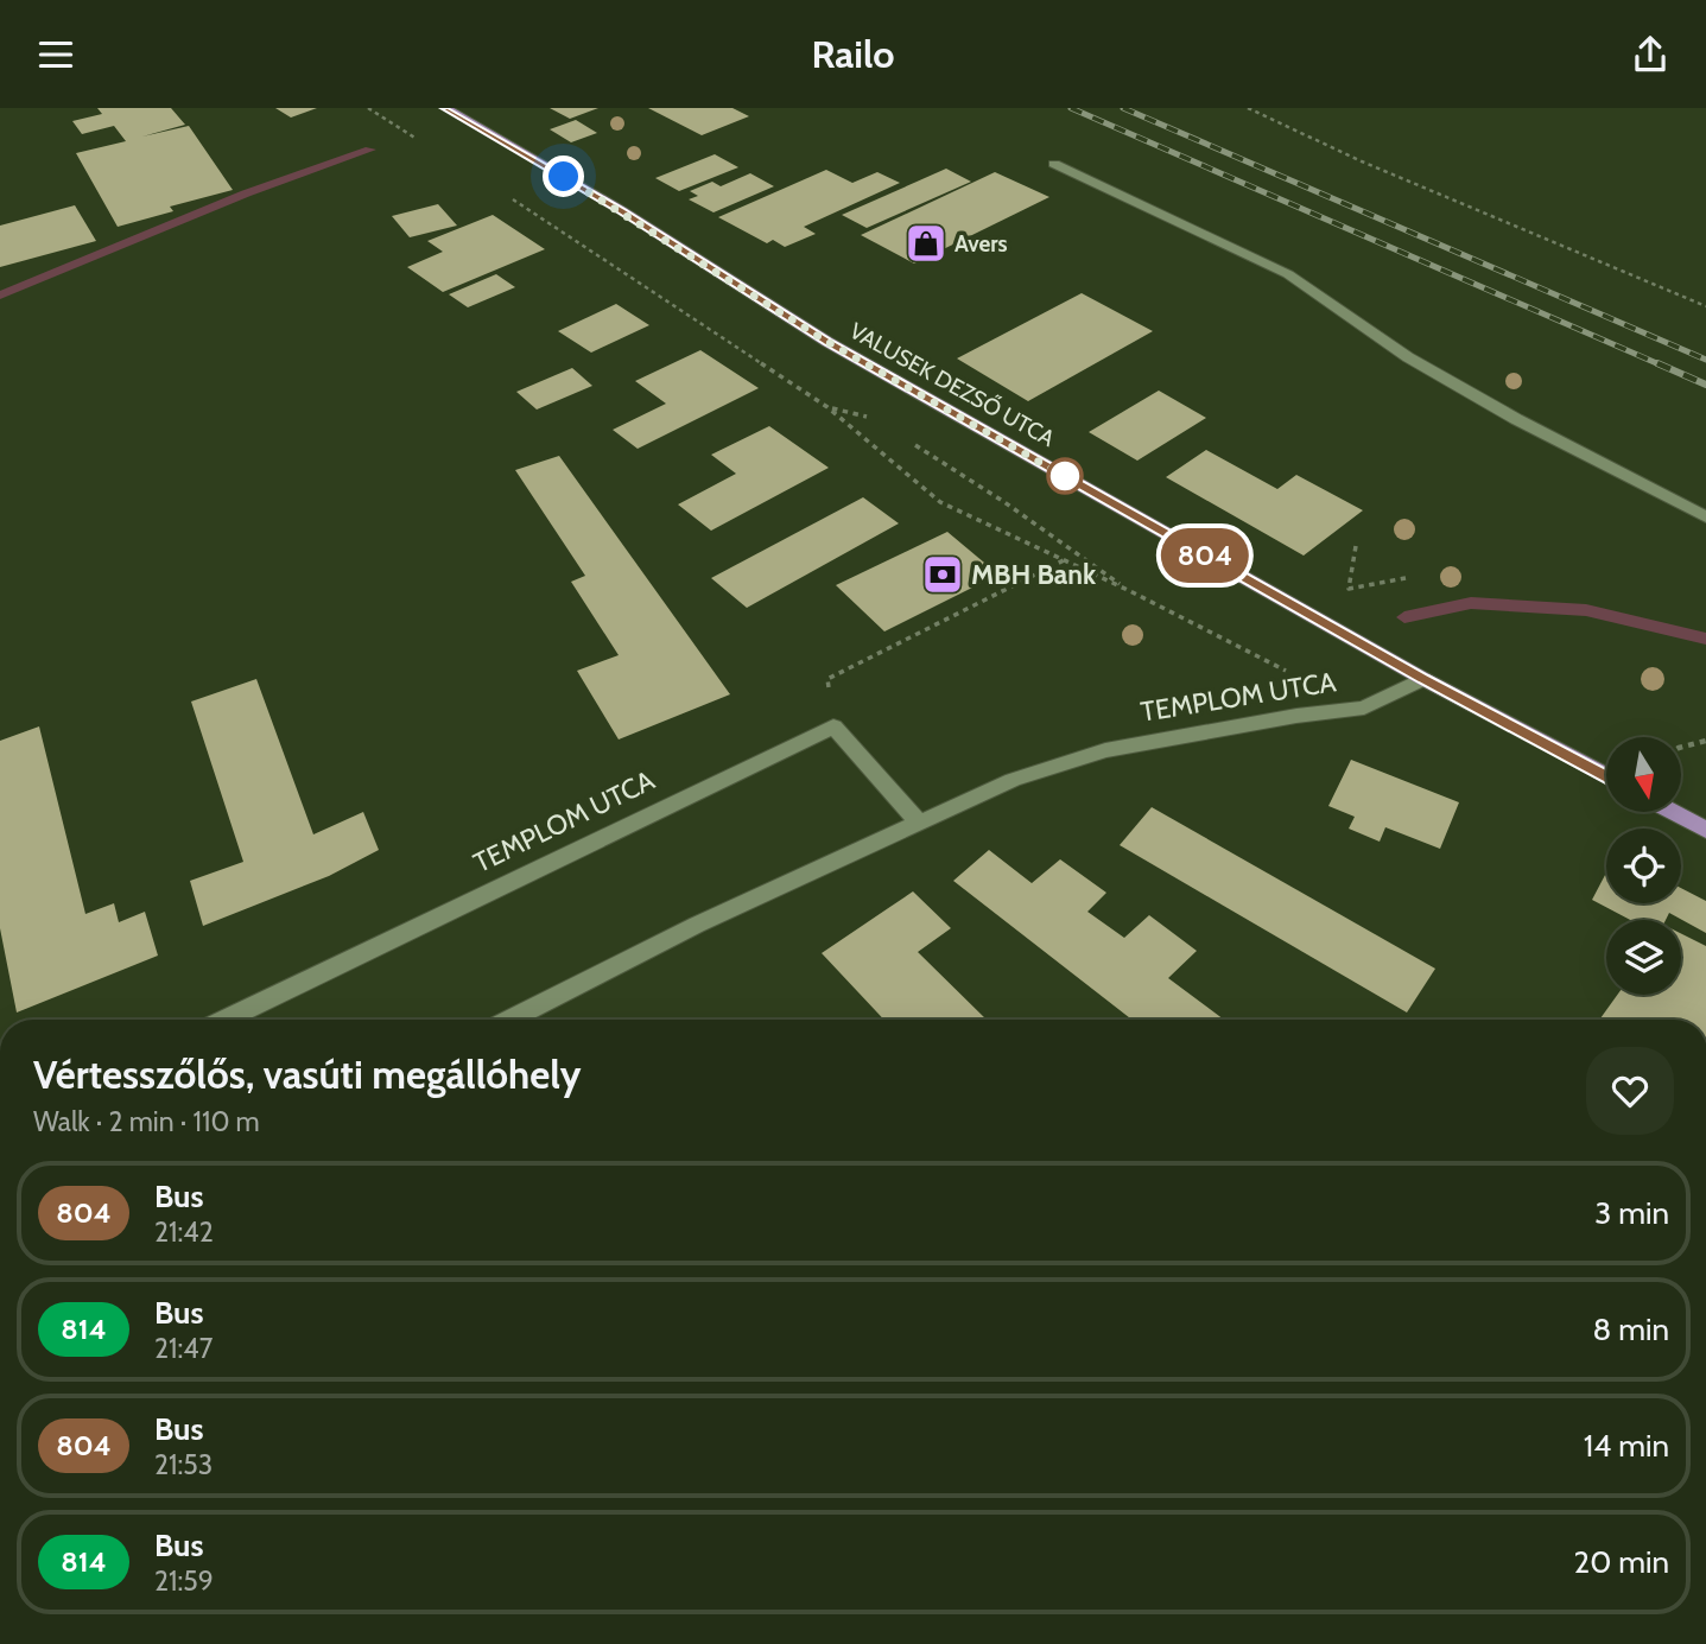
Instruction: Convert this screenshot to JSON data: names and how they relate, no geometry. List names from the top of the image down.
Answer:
{
  "streets": {
    "main road": ["VALUSEK DEZSŐ UTCA"],
    "street": ["TEMPLOM UTCA"]
  },
  "crossings": [
    ["VALUSEK DEZSŐ UTCA", "TEMPLOM UTCA"]
  ],
  "places": {
    "shop": ["Avers"],
    "bank": ["MBH Bank"]
  },
  "lines": ["bus line 804"],
  "north": "bottom",
  "page": {
    "header": "Railo",
    "on_map": "804",
    "heading": ["Vértesszőlős, vasúti megállóhely", "Walk · 2 min · 110 m"],
    "list": [
      {
        "mark": "804",
        "name": "Bus",
        "note": "21:42",
        "value": "3 min"
      },
      {
        "mark": "814",
        "name": "Bus",
        "note": "21:47",
        "value": "8 min"
      },
      {
        "mark": "804",
        "name": "Bus",
        "note": "21:53",
        "value": "14 min"
      },
      {
        "mark": "814",
        "name": "Bus",
        "note": "21:59",
        "value": "20 min"
      }
    ]
  }
}
